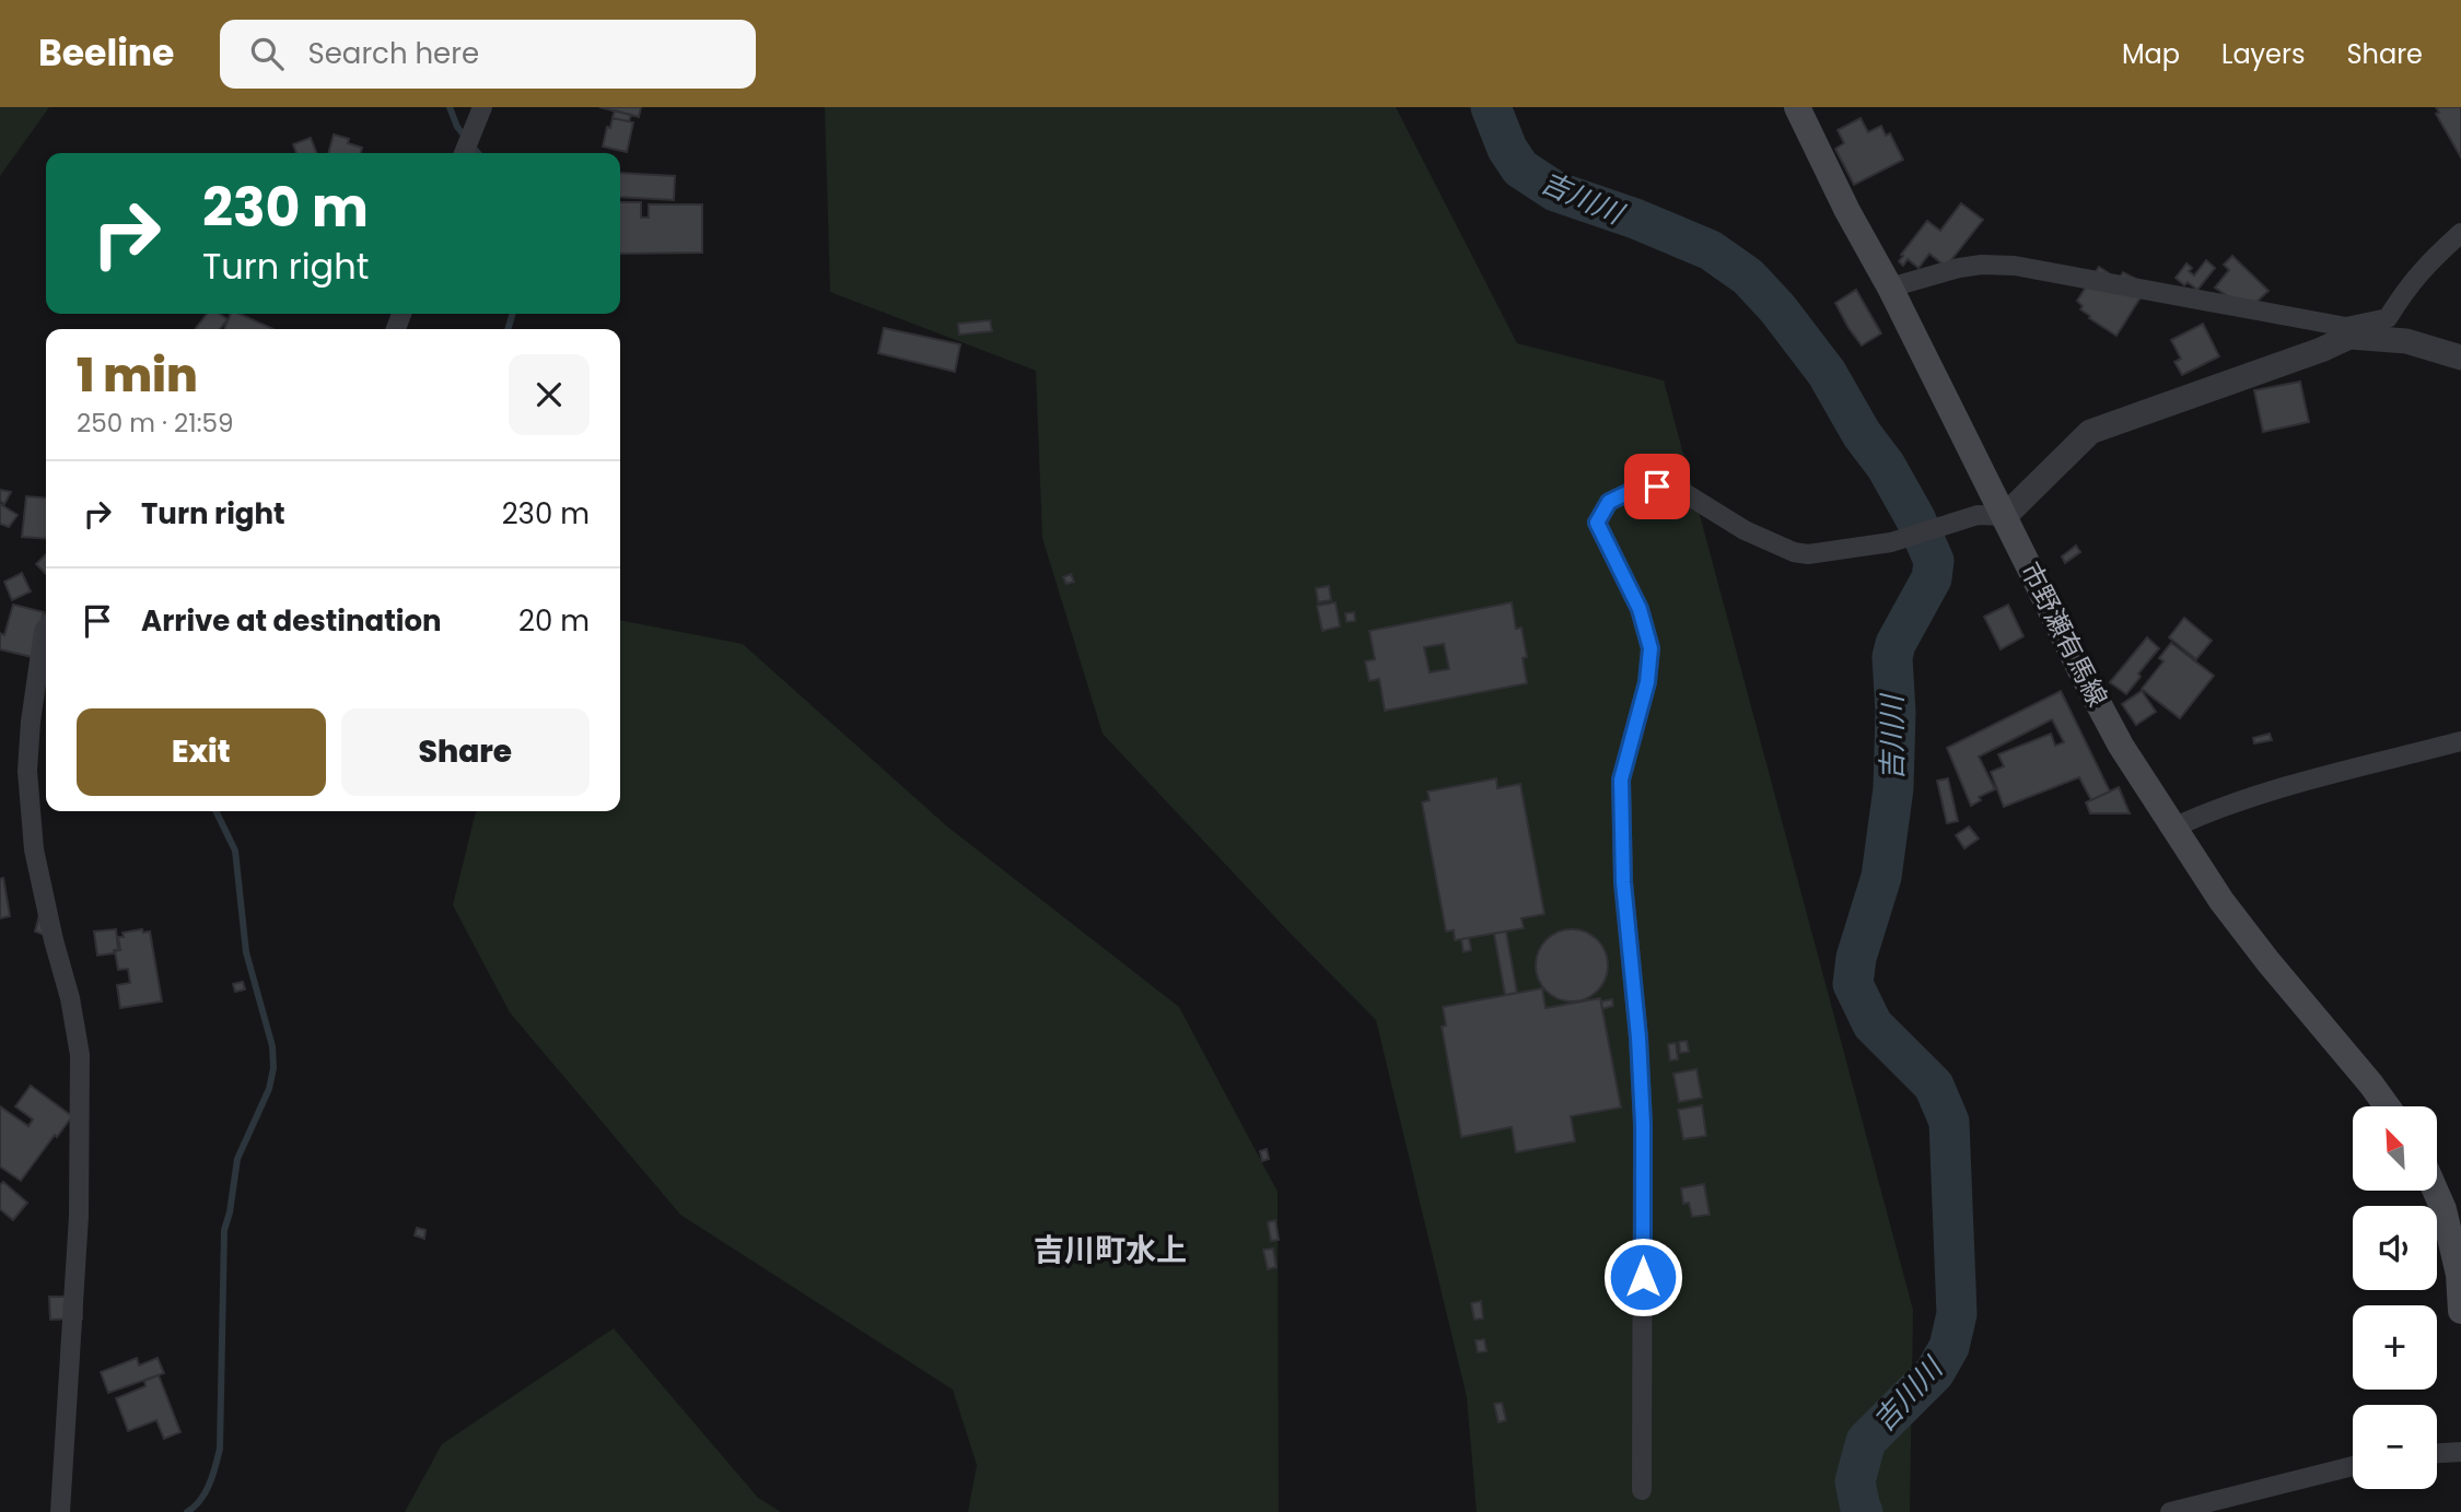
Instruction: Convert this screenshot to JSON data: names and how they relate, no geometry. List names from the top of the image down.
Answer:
{
  "streets": {
    "main road": ["市野瀬有馬線"]
  },
  "districts": ["吉川町水上"],
  "water": ["吉川川"],
  "north": "top left",
  "page": {
    "header": "Beeline",
    "search": "Search here",
    "nav": ["Map", "Layers", "Share"],
    "turn": ["230 m", "Turn right"],
    "heading": ["1 min", "250 m · 21:59"],
    "list": [
      {
        "name": "Turn right",
        "value": "230 m"
      },
      {
        "name": "Arrive at destination",
        "value": "20 m"
      }
    ],
    "buttons": ["Exit", "Share"],
    "map_buttons": ["+", "−"]
  }
}
